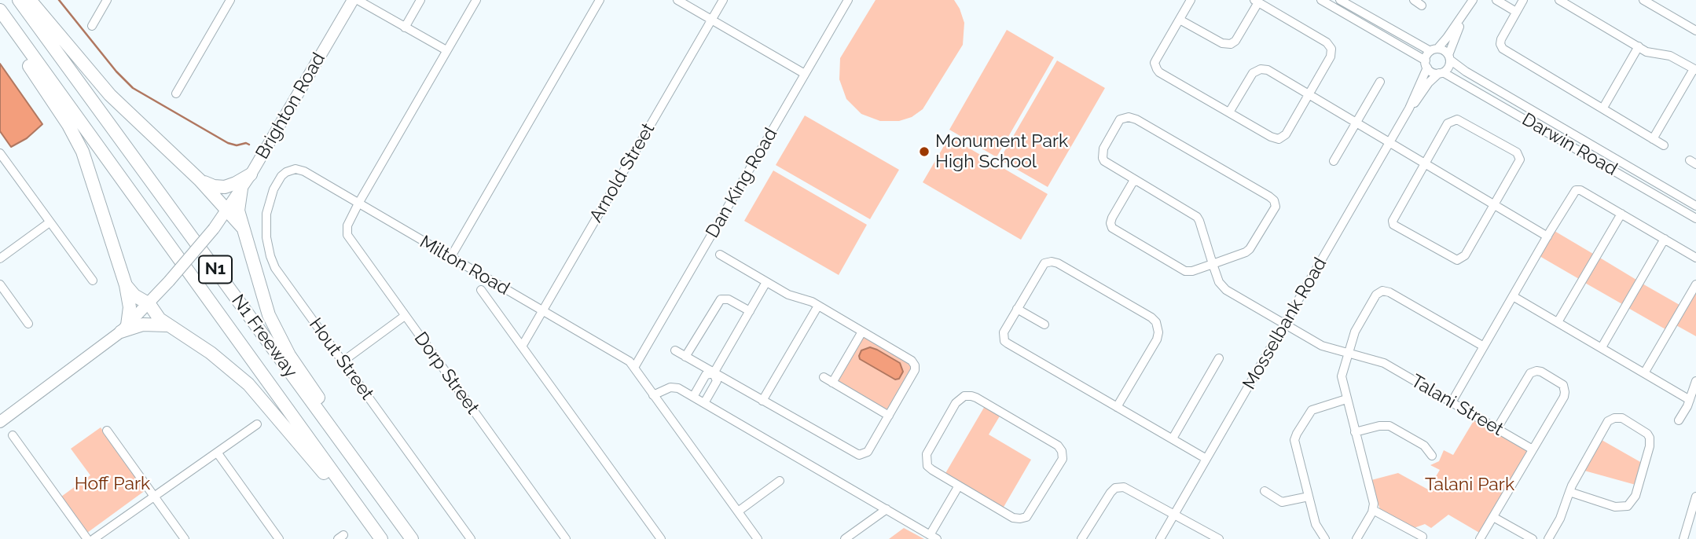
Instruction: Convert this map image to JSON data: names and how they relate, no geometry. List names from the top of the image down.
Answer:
{
  "streets": {
    "highway": ["N1", "N1 Freeway"],
    "main road": ["Brighton Road"],
    "street": [
      "Darwin Road",
      "Arnold Street",
      "Dan King Road",
      "Milton Road",
      "Mosselbank Road",
      "Hout Street",
      "Dorp Street",
      "Talani Street"
    ]
  },
  "crossings": [
    ["Darwin Road", "Mosselbank Road"],
    ["Arnold Street", "Milton Road"],
    ["Dan King Road", "Milton Road"],
    ["Milton Road", "Hout Street"],
    ["Milton Road", "Dorp Street"],
    ["Mosselbank Road", "Talani Street"]
  ],
  "parks": ["Hoff Park", "Talani Park"],
  "places": ["Monument Park High School"]
}
